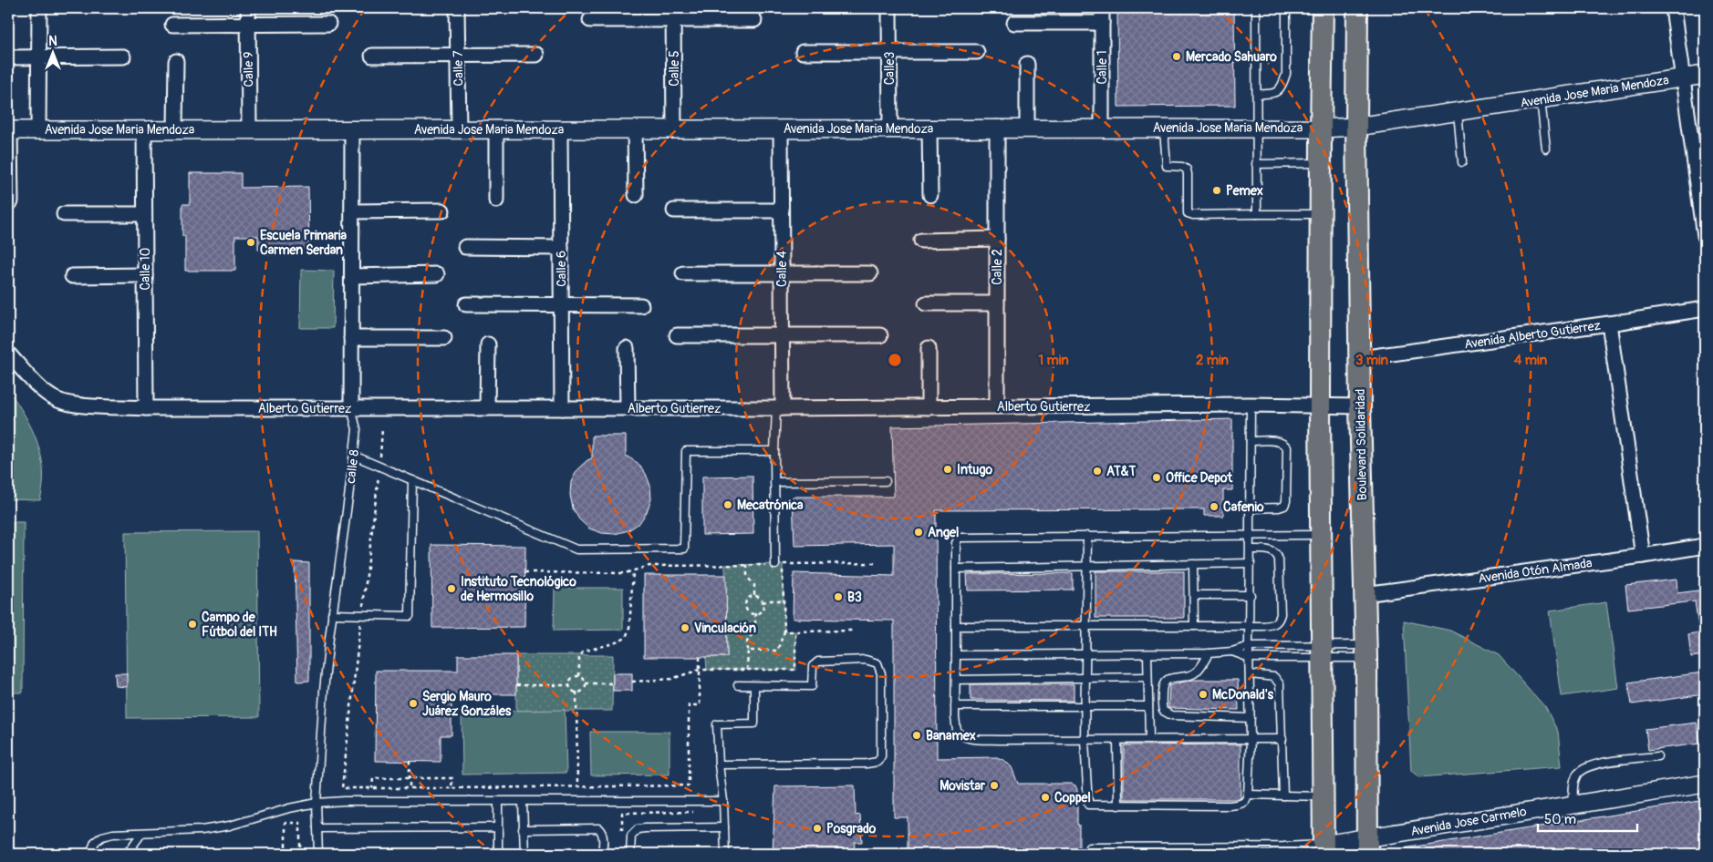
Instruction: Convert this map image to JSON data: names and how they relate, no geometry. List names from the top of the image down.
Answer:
{
  "streets": {
    "main road": ["Boulevard Solidaridad"],
    "street": [
      "Calle 1",
      "Calle 7",
      "Calle 5",
      "Calle3",
      "Calle 9",
      "Avenida Jose Maria Mendoza",
      "Calle 2",
      "Calle 10",
      "Calle 6",
      "Calle 4",
      "Avenida Alberto Gutierrez",
      "Alberto Gutierrez",
      "calle 8",
      "Avenida Otón Almada",
      "Avenida Jose Carmelo"
    ]
  },
  "crossings": [
    ["Calle 1", "Avenida Jose Maria Mendoza"],
    ["Calle 7", "Avenida Jose Maria Mendoza"],
    ["Calle 5", "Avenida Jose Maria Mendoza"],
    ["Calle3", "Avenida Jose Maria Mendoza"],
    ["Calle 9", "Avenida Jose Maria Mendoza"],
    ["Avenida Jose Maria Mendoza", "Calle 2"],
    ["Avenida Jose Maria Mendoza", "Calle 10"],
    ["Avenida Jose Maria Mendoza", "Calle 6"],
    ["Avenida Jose Maria Mendoza", "Calle 4"],
    ["Avenida Jose Maria Mendoza", "Boulevard Solidaridad"],
    ["Avenida Jose Maria Mendoza", "calle 8"],
    ["Calle 2", "Alberto Gutierrez"],
    ["Calle 10", "Alberto Gutierrez"],
    ["Calle 6", "Alberto Gutierrez"],
    ["Calle 4", "Alberto Gutierrez"],
    ["Avenida Alberto Gutierrez", "Boulevard Solidaridad"],
    ["Alberto Gutierrez", "Boulevard Solidaridad"],
    ["Alberto Gutierrez", "calle 8"],
    ["Boulevard Solidaridad", "Avenida Otón Almada"],
    ["Boulevard Solidaridad", "Avenida Jose Carmelo"]
  ],
  "places": [
    "Mercado Sahuaro",
    "Pemex",
    "Escuela Primaria Carmen Serdan",
    "Intugo",
    "AT&T",
    "Office Depot",
    "Mecatrónica",
    "Cafenio",
    "Angel",
    "Instituto Tecnológico de Hermosillo",
    "B3",
    "Campo de Fútbol del ITH",
    "Vinculación",
    "McDonald's",
    "Sergio Mauro Juárez Gonzáles",
    "Banamex",
    "Movistar",
    "Coppel",
    "Posgrado"
  ],
  "scale_bar": "50 m",
  "north": "top",
  "rings": [
    "1 min",
    "2 min",
    "3 min",
    "4 min"
  ]
}
